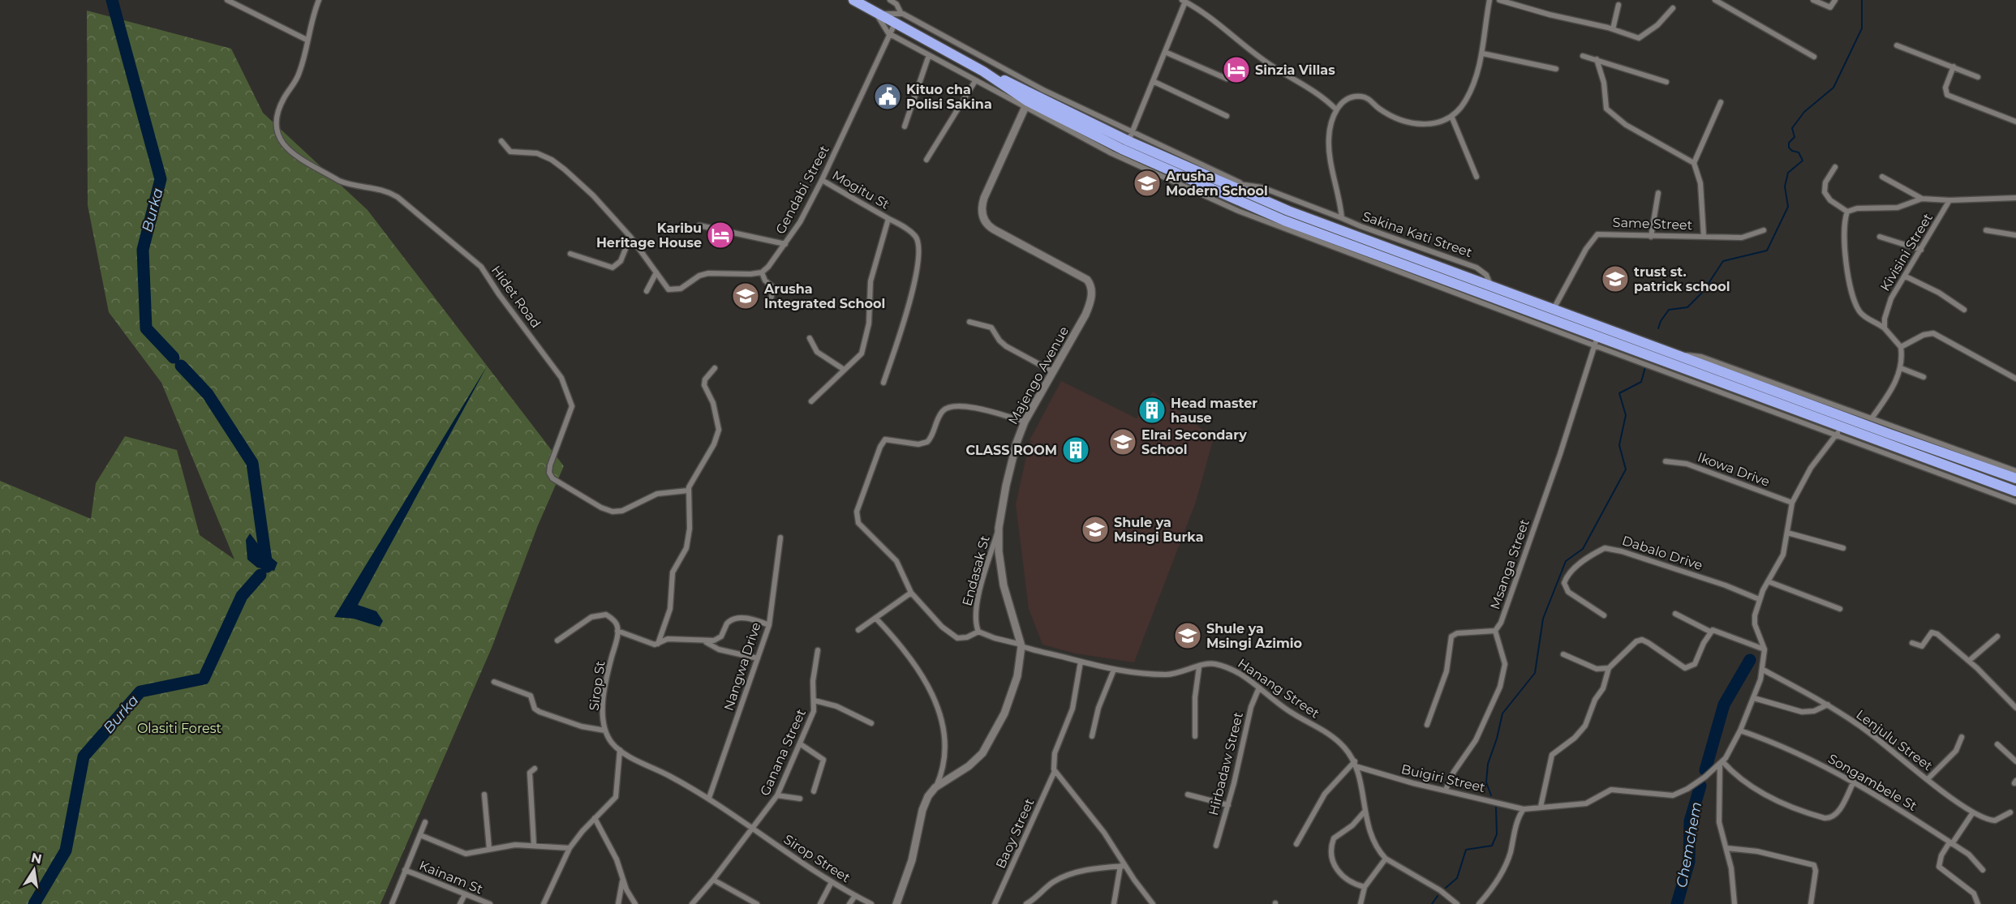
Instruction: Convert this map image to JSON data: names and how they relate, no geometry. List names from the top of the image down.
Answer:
{
  "streets": {
    "street": [
      "Gendabi Street",
      "Mogitu St",
      "Same Street",
      "Sakina Kati Street",
      "Kivisini Street",
      "Hidet Road",
      "Majengo Avenue",
      "Ikowa Drive",
      "Dabalo Drive",
      "Msanga Street",
      "Endasak St",
      "Nangwa Drive",
      "Sirop St",
      "Hanang Street",
      "Lenjulu Street",
      "Ganana Street",
      "Hirbadaw Street",
      "Buigiri Street",
      "Songambele St",
      "Baoy Street",
      "Sirop Street",
      "Kainam St"
    ]
  },
  "crossings": [
    ["Gendabi Street", "Mogitu St"],
    ["Majengo Avenue", "Endasak St"],
    ["Majengo Avenue", "Hanang Street"],
    ["Nangwa Drive", "Sirop St"],
    ["Sirop St", "Ganana Street"],
    ["Sirop St", "Sirop Street"],
    ["Hanang Street", "Hirbadaw Street"],
    ["Hanang Street", "Buigiri Street"],
    ["Hanang Street", "Baoy Street"],
    ["Ganana Street", "Sirop Street"]
  ],
  "water": ["Burka", "Chemchem"],
  "parks": ["Olasiti Forest"],
  "places": {
    "hotel": ["Sinzia Villas", "Karibu Heritage House"],
    "public building": ["Kituo cha Polisi Sakina"],
    "school or university": [
      "Arusha Modern School",
      "trust st. patrick school",
      "Arusha Integrated School",
      "Elrai Secondary School",
      "Shule ya Msingi Burka",
      "Shule ya Msingi Azimio"
    ],
    "building": ["Head master hause", "CLASS ROOM"]
  },
  "north": "top"
}
